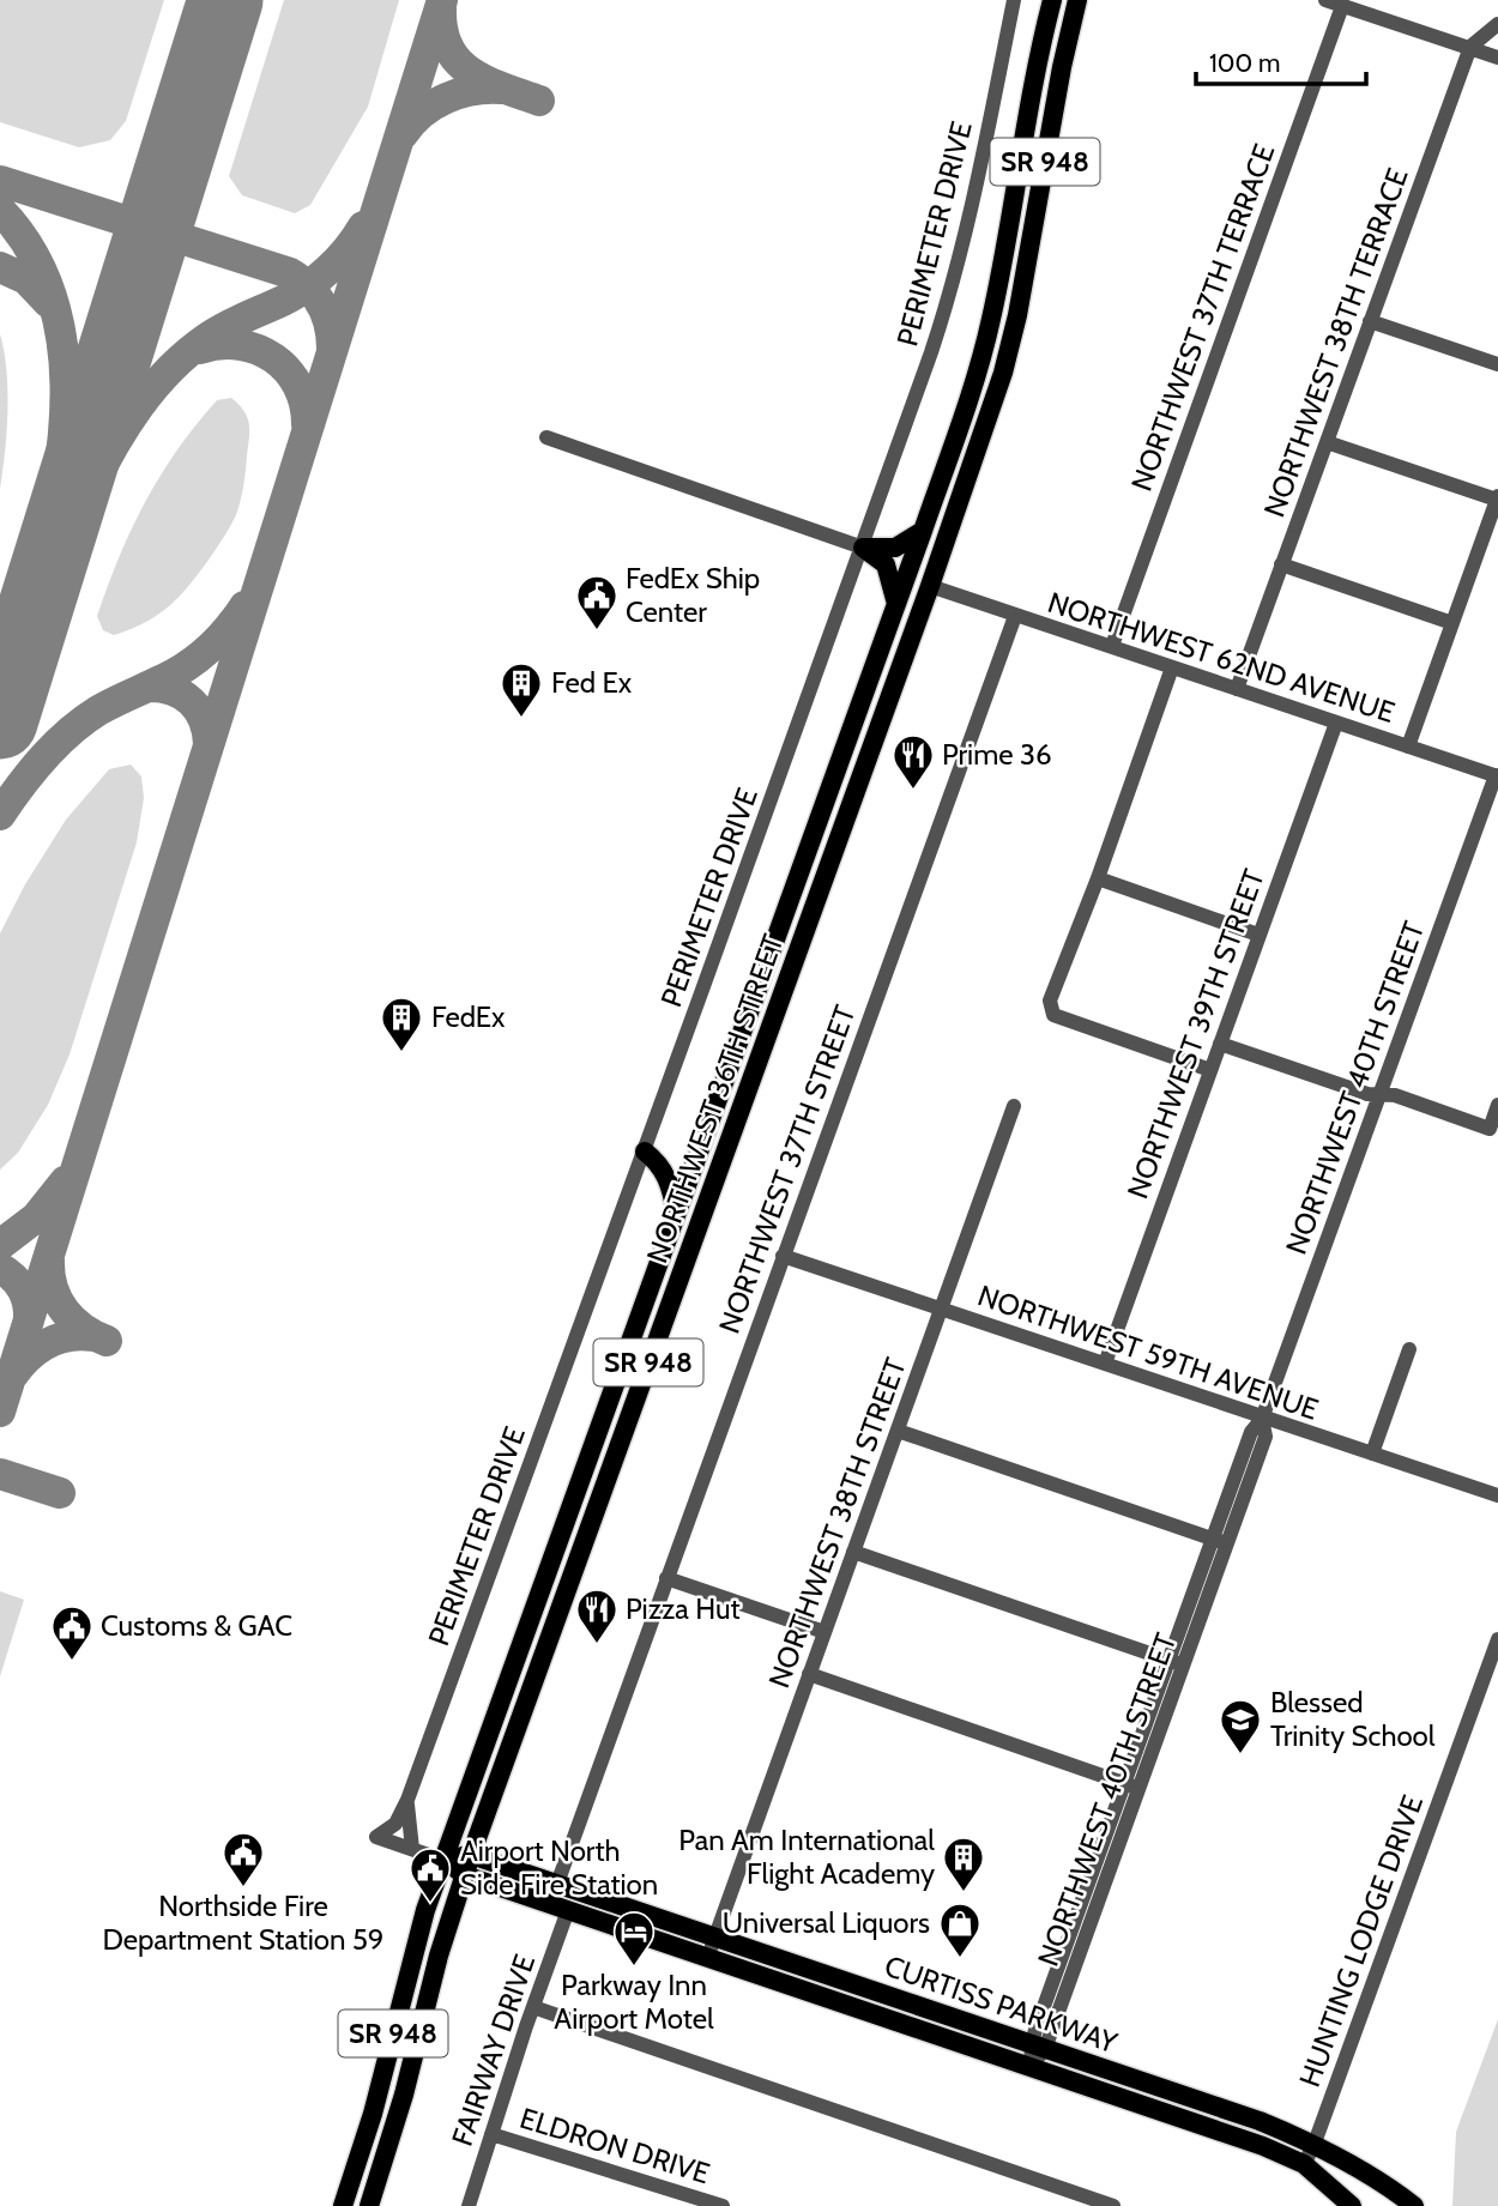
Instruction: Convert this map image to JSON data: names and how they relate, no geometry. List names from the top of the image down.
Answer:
{
  "streets": {
    "main road": ["SR 948", "NORTHWEST 36TH STREET", "CURTISS PARKWAY"],
    "street": [
      "PERIMETER DRIVE",
      "NORTHWEST 37TH TERRACE",
      "NORTHWEST 38TH TERRACE",
      "NORTHWEST 62ND AVENUE",
      "NORTHWEST 39TH STREET",
      "NORTHWEST 40TH STREET",
      "NORTHWEST 37TH STREET",
      "NORTHWEST 59TH AVENUE",
      "NORTHWEST 38TH STREET",
      "HUNTING LODGE DRIVE",
      "FAIRWAY DRIVE",
      "ELDRON DRIVE"
    ]
  },
  "crossings": [
    ["NORTHWEST 37TH TERRACE", "NORTHWEST 62ND AVENUE"],
    ["NORTHWEST 38TH TERRACE", "NORTHWEST 62ND AVENUE"],
    ["NORTHWEST 62ND AVENUE", "NORTHWEST 39TH STREET"],
    ["NORTHWEST 62ND AVENUE", "NORTHWEST 40TH STREET"],
    ["NORTHWEST 62ND AVENUE", "NORTHWEST 36TH STREET"],
    ["NORTHWEST 62ND AVENUE", "NORTHWEST 37TH STREET"],
    ["NORTHWEST 39TH STREET", "NORTHWEST 59TH AVENUE"],
    ["NORTHWEST 40TH STREET", "NORTHWEST 59TH AVENUE"],
    ["NORTHWEST 40TH STREET", "CURTISS PARKWAY"],
    ["NORTHWEST 36TH STREET", "CURTISS PARKWAY"],
    ["NORTHWEST 37TH STREET", "NORTHWEST 59TH AVENUE"],
    ["NORTHWEST 37TH STREET", "CURTISS PARKWAY"],
    ["NORTHWEST 59TH AVENUE", "NORTHWEST 38TH STREET"],
    ["NORTHWEST 38TH STREET", "CURTISS PARKWAY"],
    ["HUNTING LODGE DRIVE", "CURTISS PARKWAY"],
    ["CURTISS PARKWAY", "FAIRWAY DRIVE"],
    ["FAIRWAY DRIVE", "ELDRON DRIVE"]
  ],
  "places": {
    "public building": [
      "FedEx Ship Center",
      "Customs & GAC",
      "Northside Fire Department Station 59",
      "Airport North Side Fire Station"
    ],
    "building": ["Fed Ex", "FedEx", "Pan Am International Flight Academy"],
    "restaurant": ["Prime 36", "Pizza Hut"],
    "school or university": ["Blessed Trinity School"],
    "shop": ["Universal Liquors"],
    "hotel": ["Parkway Inn Airport Motel"]
  },
  "scale_bar": "100 m"
}
